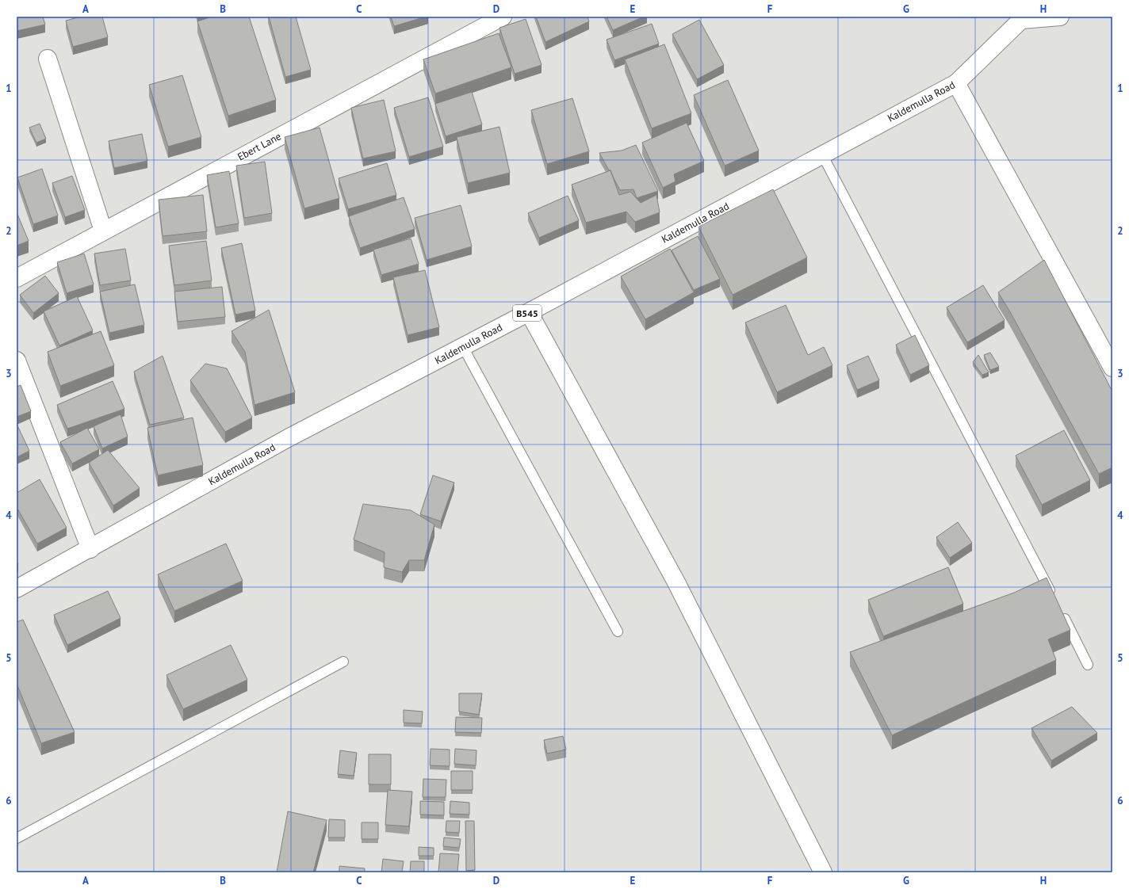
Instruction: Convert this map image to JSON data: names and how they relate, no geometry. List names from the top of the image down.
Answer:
{
  "streets": {
    "street": ["Kaldemulla Road", "Ebert Lane", "B545"]
  },
  "grid": {
    "columns": [
      "A",
      "B",
      "C",
      "D",
      "E",
      "F",
      "G",
      "H"
    ],
    "rows": [
      "1",
      "2",
      "3",
      "4",
      "5",
      "6"
    ]
  }
}
